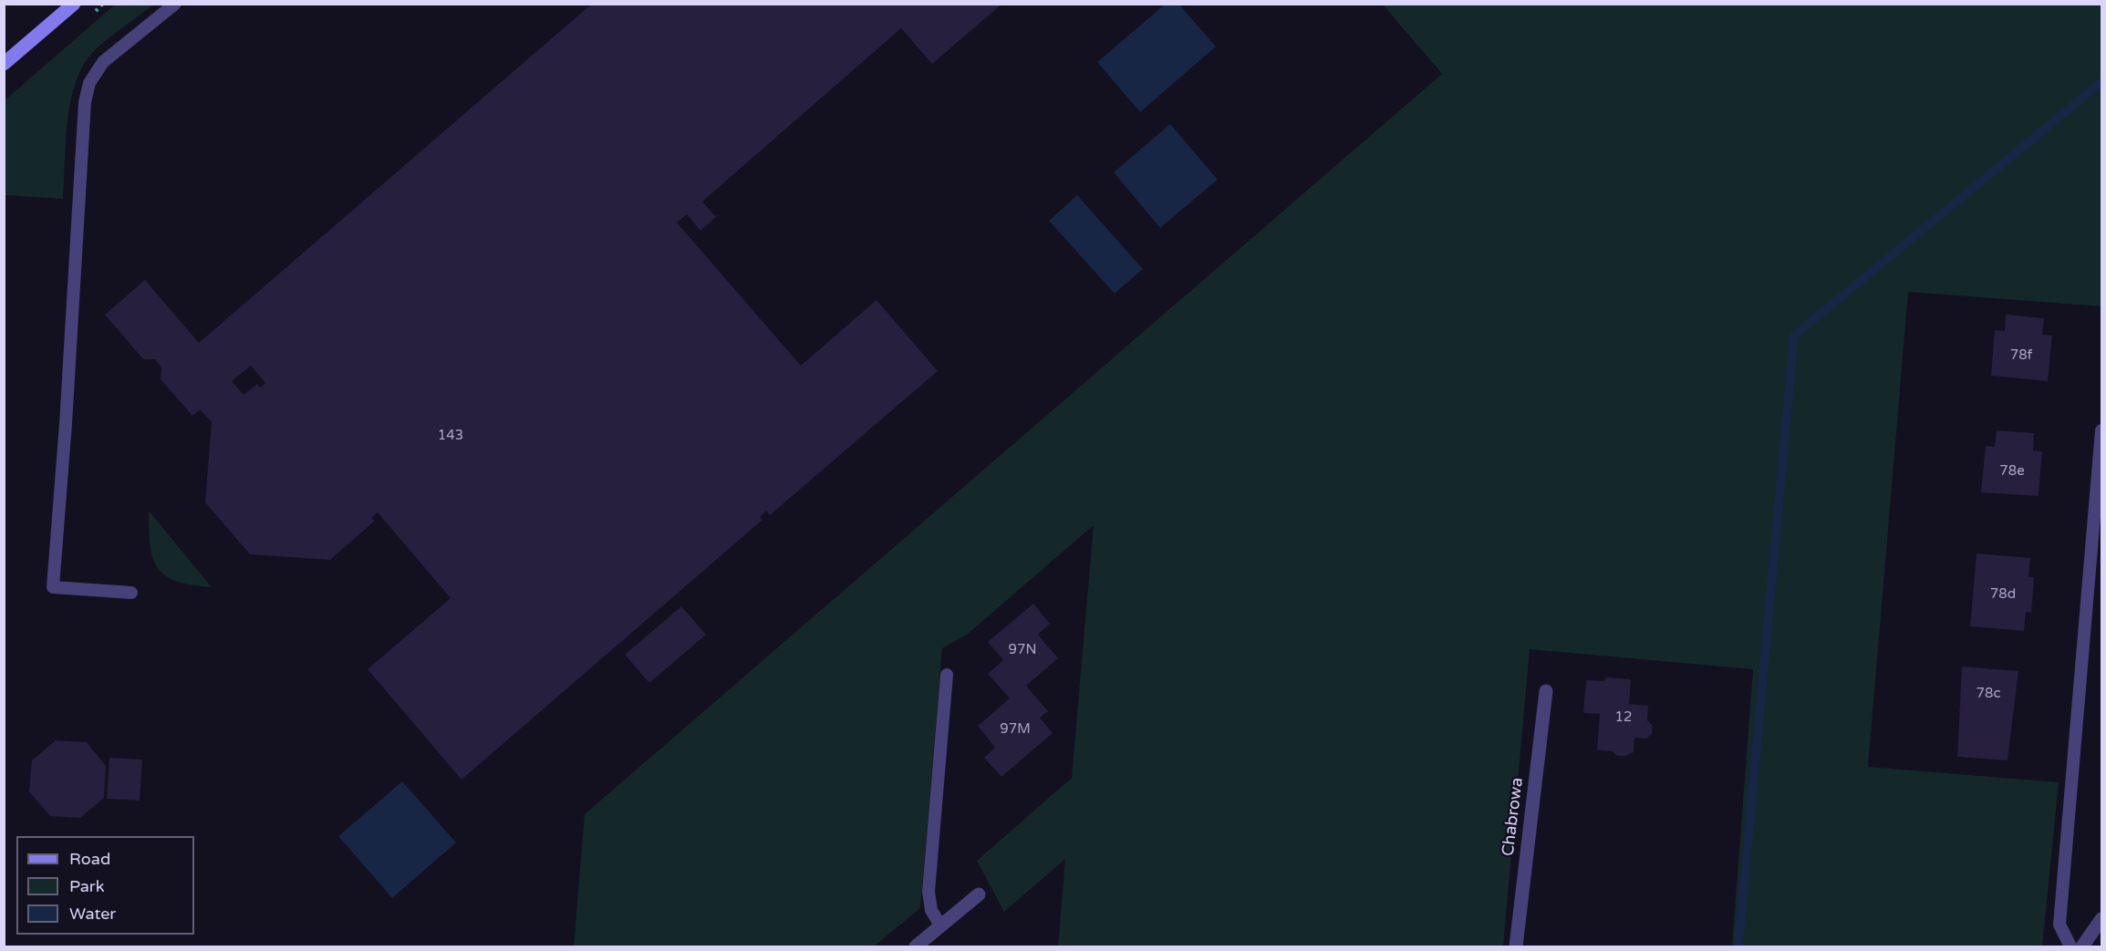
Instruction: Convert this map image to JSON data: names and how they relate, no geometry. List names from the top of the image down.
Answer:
{
  "streets": {
    "street": ["Chabrowa"]
  },
  "house_numbers": [
    "78f",
    "143",
    "78e",
    "78d",
    "97N",
    "78c",
    "12",
    "97M"
  ],
  "legend": ["Road", "Park", "Water"]
}
